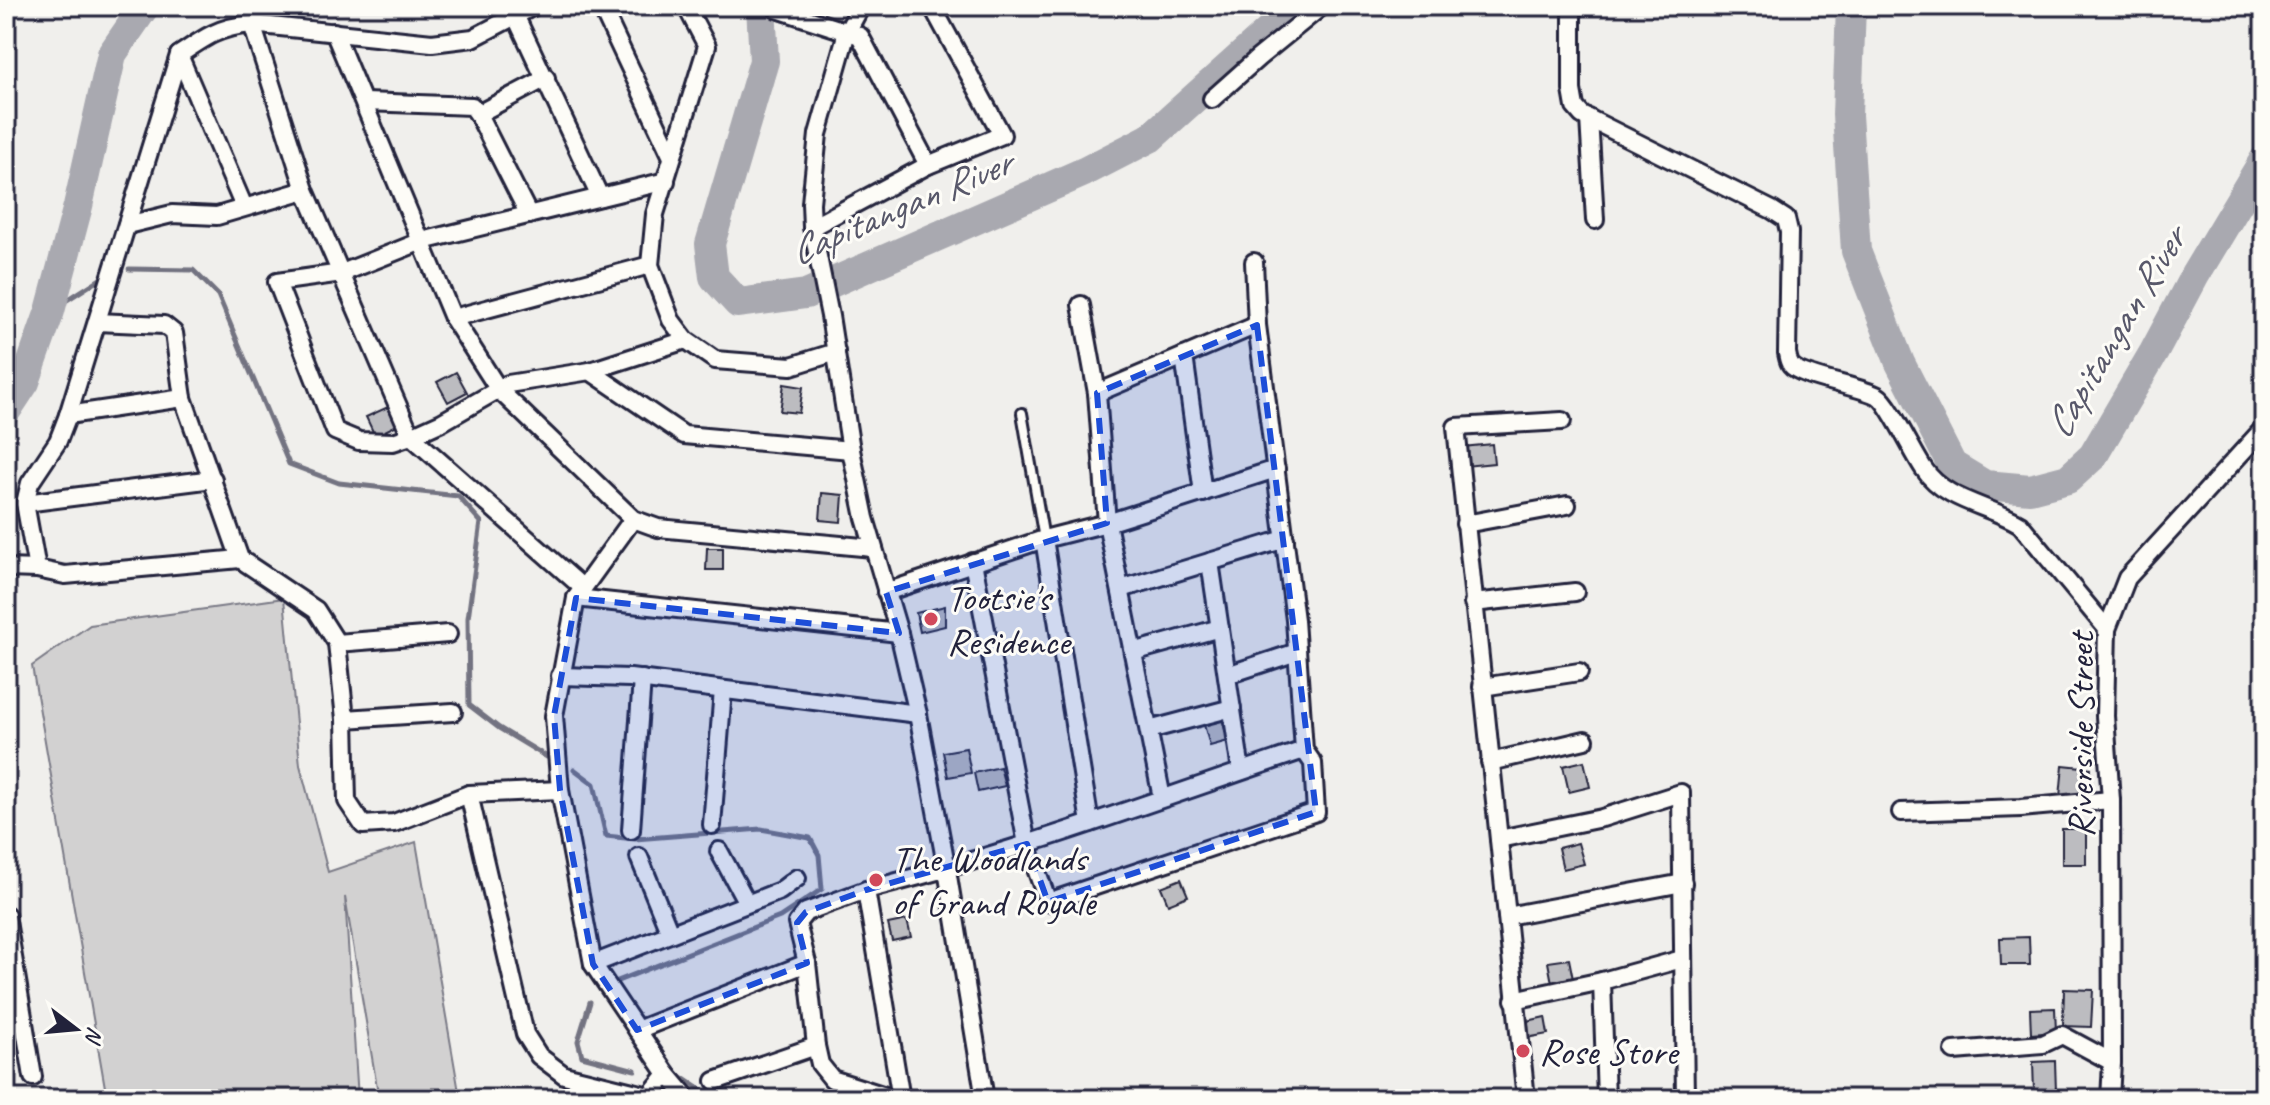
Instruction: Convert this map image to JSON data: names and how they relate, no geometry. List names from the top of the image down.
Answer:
{
  "streets": {
    "street": ["Riverside Street"]
  },
  "water": ["Capitangan River"],
  "places": ["Tootsie's Residence", "The Woodlands of Grand Royale", "Rose Store"],
  "north": "right"
}
